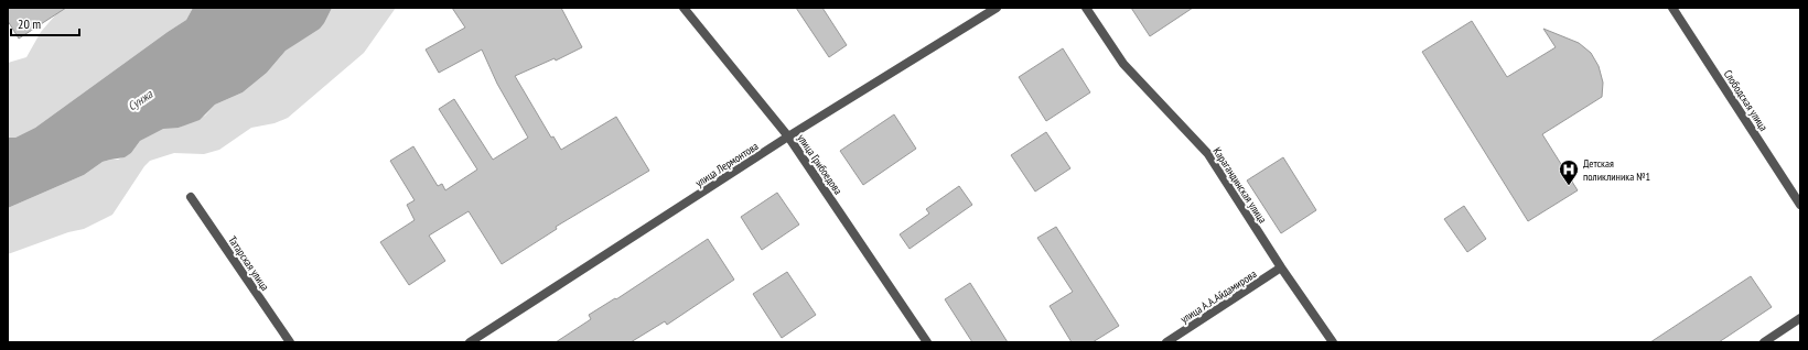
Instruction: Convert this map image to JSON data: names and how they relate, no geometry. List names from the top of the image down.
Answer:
{
  "streets": {
    "street": [
      "Слободская улица",
      "улица Лермонтова",
      "улица Грибоедова",
      "Карагандинская улица",
      "Татарская улица",
      "улица А.А.Айдамирова"
    ]
  },
  "crossings": [
    ["улица Лермонтова", "улица Грибоедова"],
    ["Карагандинская улица", "улица А.А.Айдамирова"]
  ],
  "water": ["Сунжа"],
  "places": {
    "hospital": ["Детская поликлиника №1"]
  },
  "scale_bar": "20 m"
}
